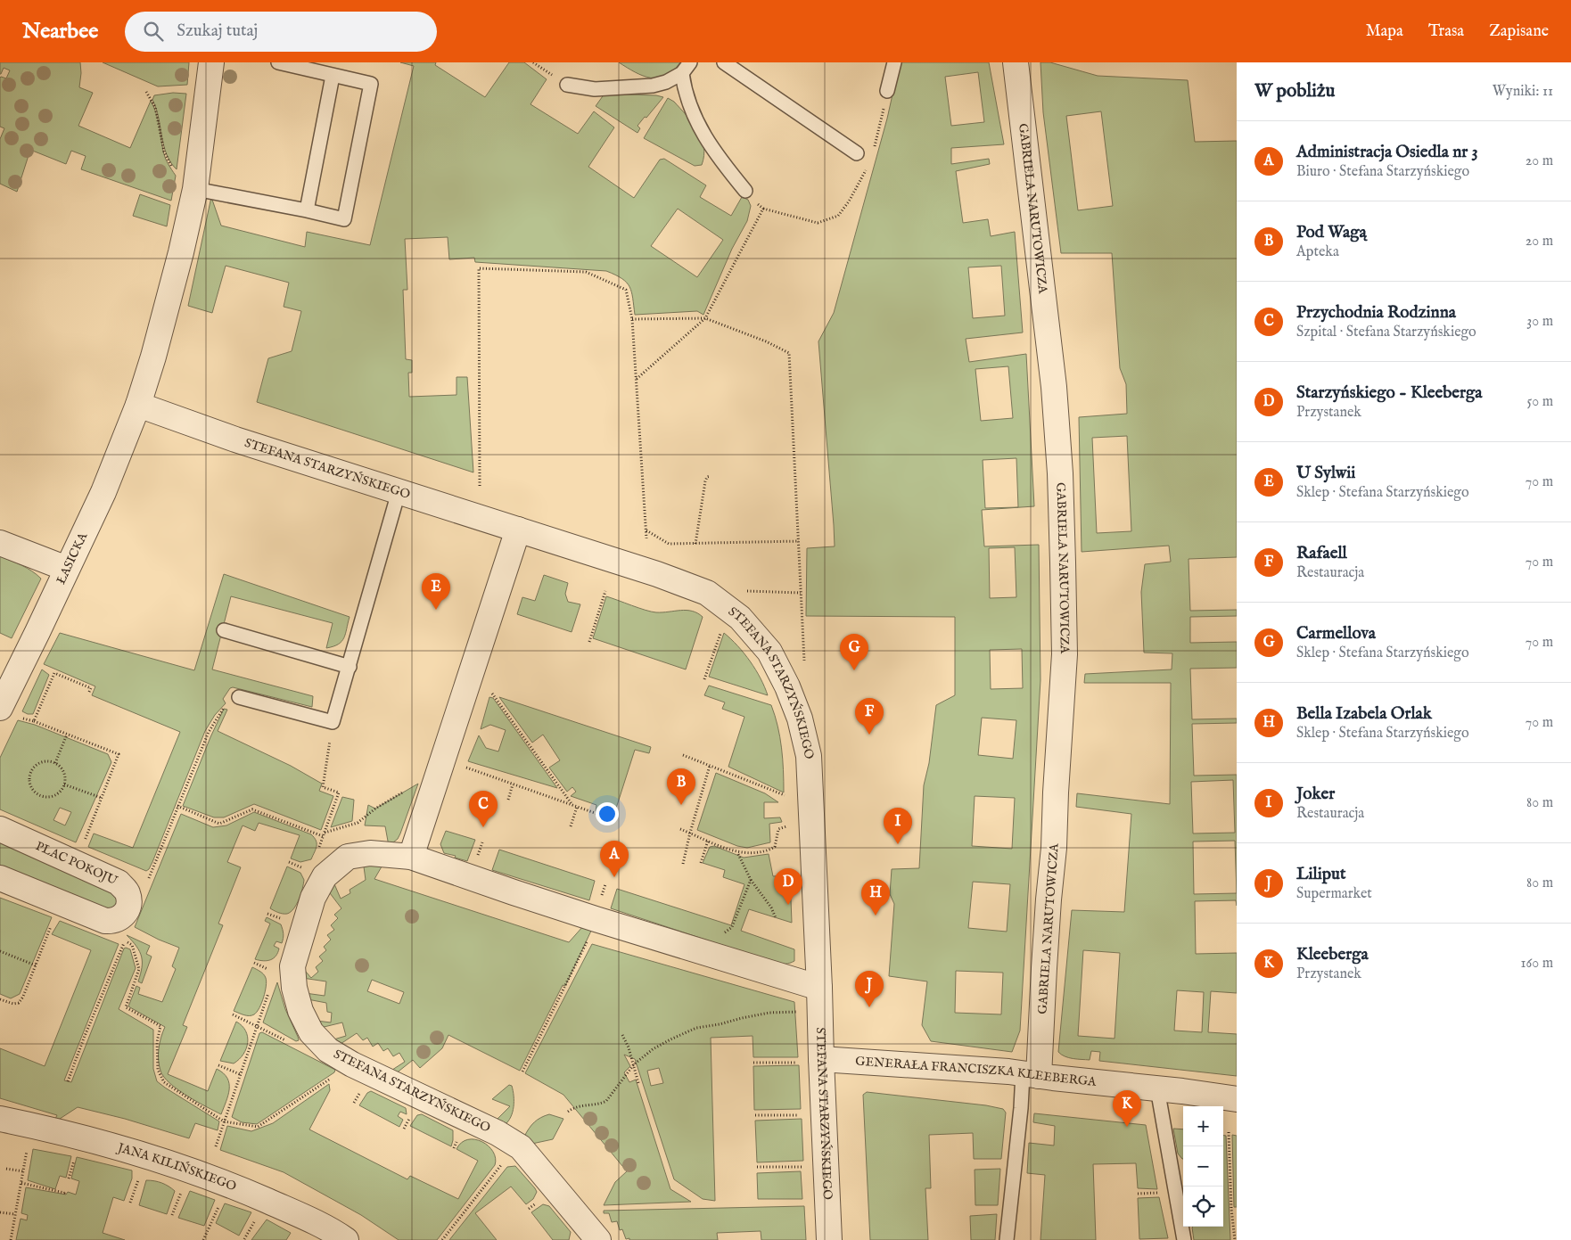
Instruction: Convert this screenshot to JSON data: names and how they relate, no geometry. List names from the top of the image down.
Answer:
{
  "streets": {
    "street": [
      "GABRIELA NARUTOWICZA",
      "STEFANA STARZYŃSKIEGO",
      "ŁASICKA",
      "PLAC POKOJU",
      "GENERAŁA FRANCISZKA KLEEBERGA",
      "JANA KILIŃSKIEGO"
    ]
  },
  "crossings": [
    ["GABRIELA NARUTOWICZA", "GENERAŁA FRANCISZKA KLEEBERGA"],
    ["STEFANA STARZYŃSKIEGO", "ŁASICKA"],
    ["STEFANA STARZYŃSKIEGO", "GENERAŁA FRANCISZKA KLEEBERGA"]
  ],
  "page": {
    "header": "Nearbee",
    "search": "Szukaj tutaj",
    "nav": ["Mapa", "Trasa", "Zapisane"],
    "heading": ["W pobliżu", "Wyniki: 11"],
    "list": [
      {
        "mark": "A",
        "name": "Administracja Osiedla nr 3",
        "note": "Biuro · Stefana Starzyńskiego",
        "value": "20 m"
      },
      {
        "mark": "B",
        "name": "Pod Wagą",
        "note": "Apteka",
        "value": "20 m"
      },
      {
        "mark": "C",
        "name": "Przychodnia Rodzinna",
        "note": "Szpital · Stefana Starzyńskiego",
        "value": "30 m"
      },
      {
        "mark": "D",
        "name": "Starzyńskiego - Kleeberga",
        "note": "Przystanek",
        "value": "50 m"
      },
      {
        "mark": "E",
        "name": "U Sylwii",
        "note": "Sklep · Stefana Starzyńskiego",
        "value": "70 m"
      },
      {
        "mark": "F",
        "name": "Rafaell",
        "note": "Restauracja",
        "value": "70 m"
      },
      {
        "mark": "G",
        "name": "Carmellova",
        "note": "Sklep · Stefana Starzyńskiego",
        "value": "70 m"
      },
      {
        "mark": "H",
        "name": "Bella Izabela Orlak",
        "note": "Sklep · Stefana Starzyńskiego",
        "value": "70 m"
      },
      {
        "mark": "I",
        "name": "Joker",
        "note": "Restauracja",
        "value": "80 m"
      },
      {
        "mark": "J",
        "name": "Liliput",
        "note": "Supermarket",
        "value": "80 m"
      },
      {
        "mark": "K",
        "name": "Kleeberga",
        "note": "Przystanek",
        "value": "160 m"
      }
    ],
    "pins": [
      "E",
      "G",
      "F",
      "B",
      "C",
      "I",
      "A",
      "D",
      "H",
      "J",
      "K"
    ],
    "map_buttons": ["+", "−"]
  }
}
